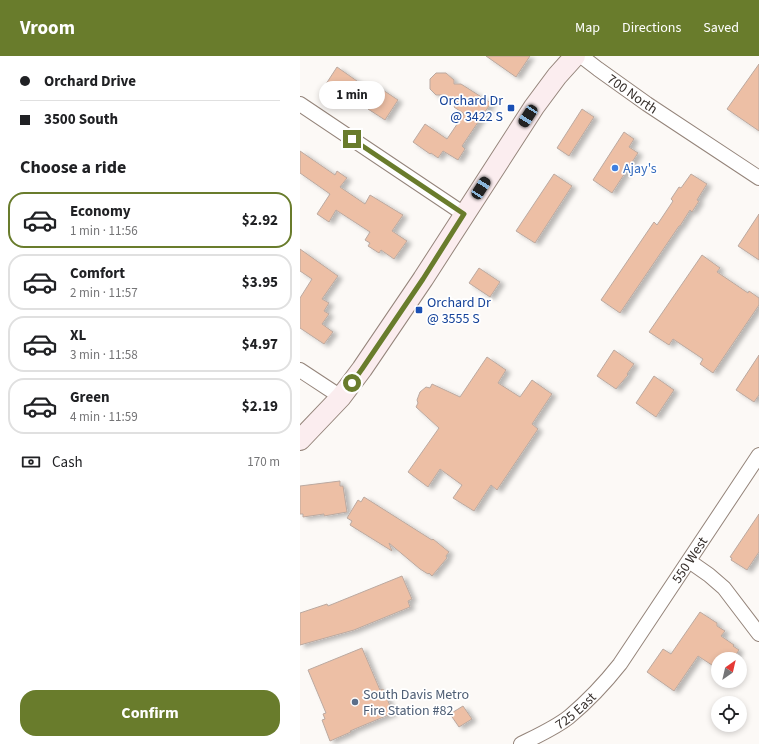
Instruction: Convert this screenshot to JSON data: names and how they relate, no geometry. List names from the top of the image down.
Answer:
{
  "streets": {
    "street": ["700 North", "550 West", "725 East"]
  },
  "crossings": [
    ["550 West", "725 East"]
  ],
  "places": {
    "transit": ["Orchard Dr @ 3422 S", "Orchard Dr @ 3555 S"],
    "other": ["Ajay's", "South Davis Metro Fire Station #82"]
  },
  "north": "top right",
  "page": {
    "header": "Vroom",
    "nav": ["Map", "Directions", "Saved"],
    "banner": ["Orchard Drive", "3500 South"],
    "bubble": "1 min",
    "heading": "Choose a ride",
    "list": [
      {
        "name": "Economy",
        "note": "1 min · 11:56",
        "value": "$2.92"
      },
      {
        "name": "Comfort",
        "note": "2 min · 11:57",
        "value": "$3.95"
      },
      {
        "name": "XL",
        "note": "3 min · 11:58",
        "value": "$4.97"
      },
      {
        "name": "Green",
        "note": "4 min · 11:59",
        "value": "$2.19"
      }
    ],
    "pay": ["Cash", "170 m"],
    "buttons": "Confirm"
  }
}
